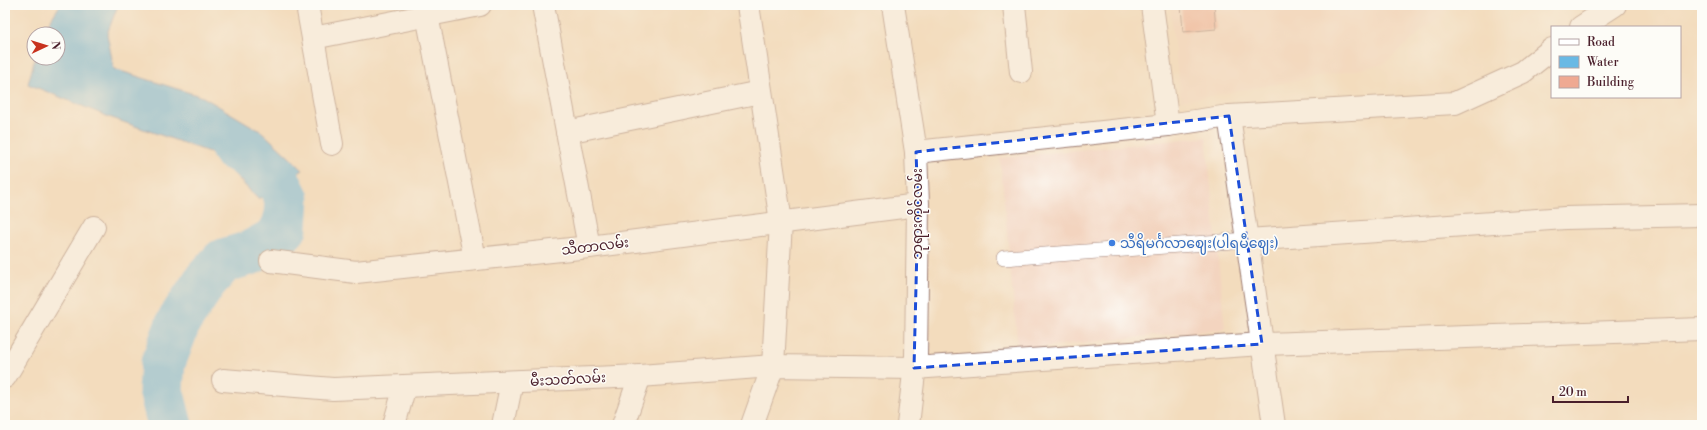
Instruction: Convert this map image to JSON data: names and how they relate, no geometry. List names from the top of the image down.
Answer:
{
  "streets": {
    "street": ["ဘုရားကိုင်လမ်း", "သီတာလမ်း", "မီးသတ်လမ်း"]
  },
  "crossings": [
    ["ဘုရားကိုင်လမ်း", "သီတာလမ်း"],
    ["ဘုရားကိုင်လမ်း", "မီးသတ်လမ်း"]
  ],
  "places": ["သီရိမင်္ဂလာဈေး(ပါရမီဈေး)"],
  "legend": ["Road", "Water", "Building"],
  "scale_bar": "20 m",
  "north": "right"
}
